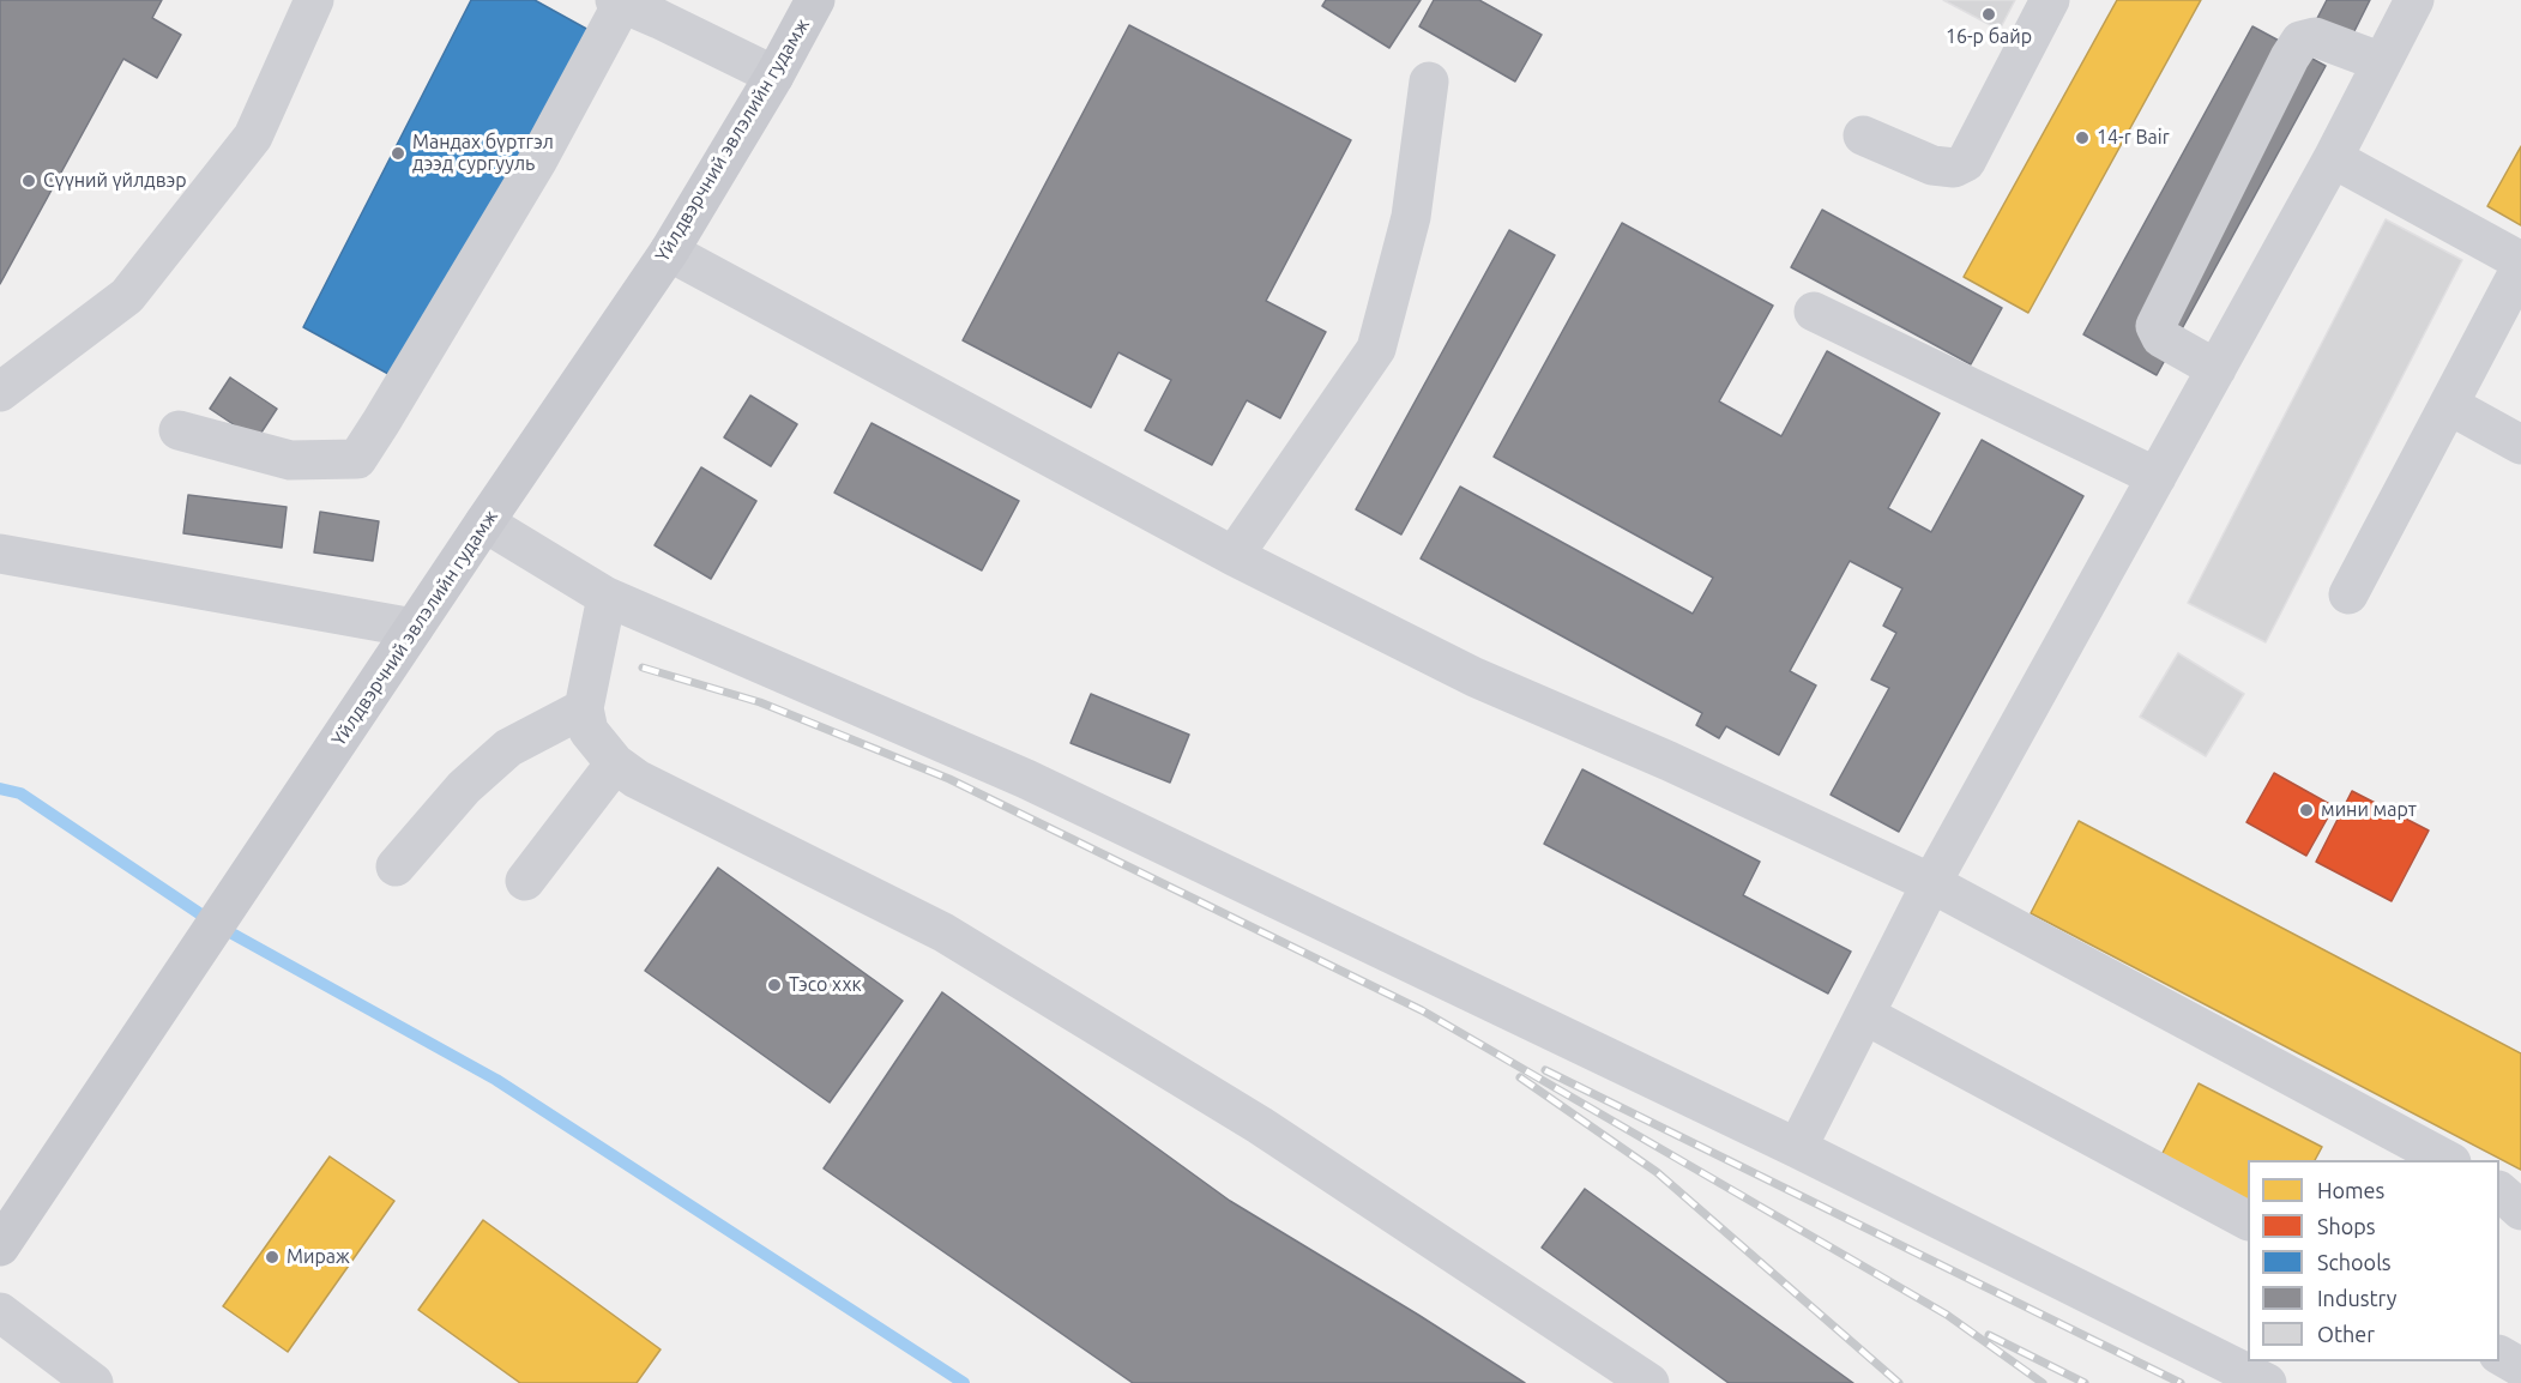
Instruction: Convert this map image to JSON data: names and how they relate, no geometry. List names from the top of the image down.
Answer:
{
  "streets": {
    "main road": ["Үйлдвэрчний эвлэлийн гудамж"]
  },
  "places": [
    "16-р байр",
    "14-r Bair",
    "Мандах бүртгэл дээд сургууль",
    "Сүүний үйлдвэр",
    "мини март",
    "Тэсо ххк",
    "Мираж"
  ],
  "legend": [
    "Homes",
    "Shops",
    "Schools",
    "Industry",
    "Other"
  ]
}
